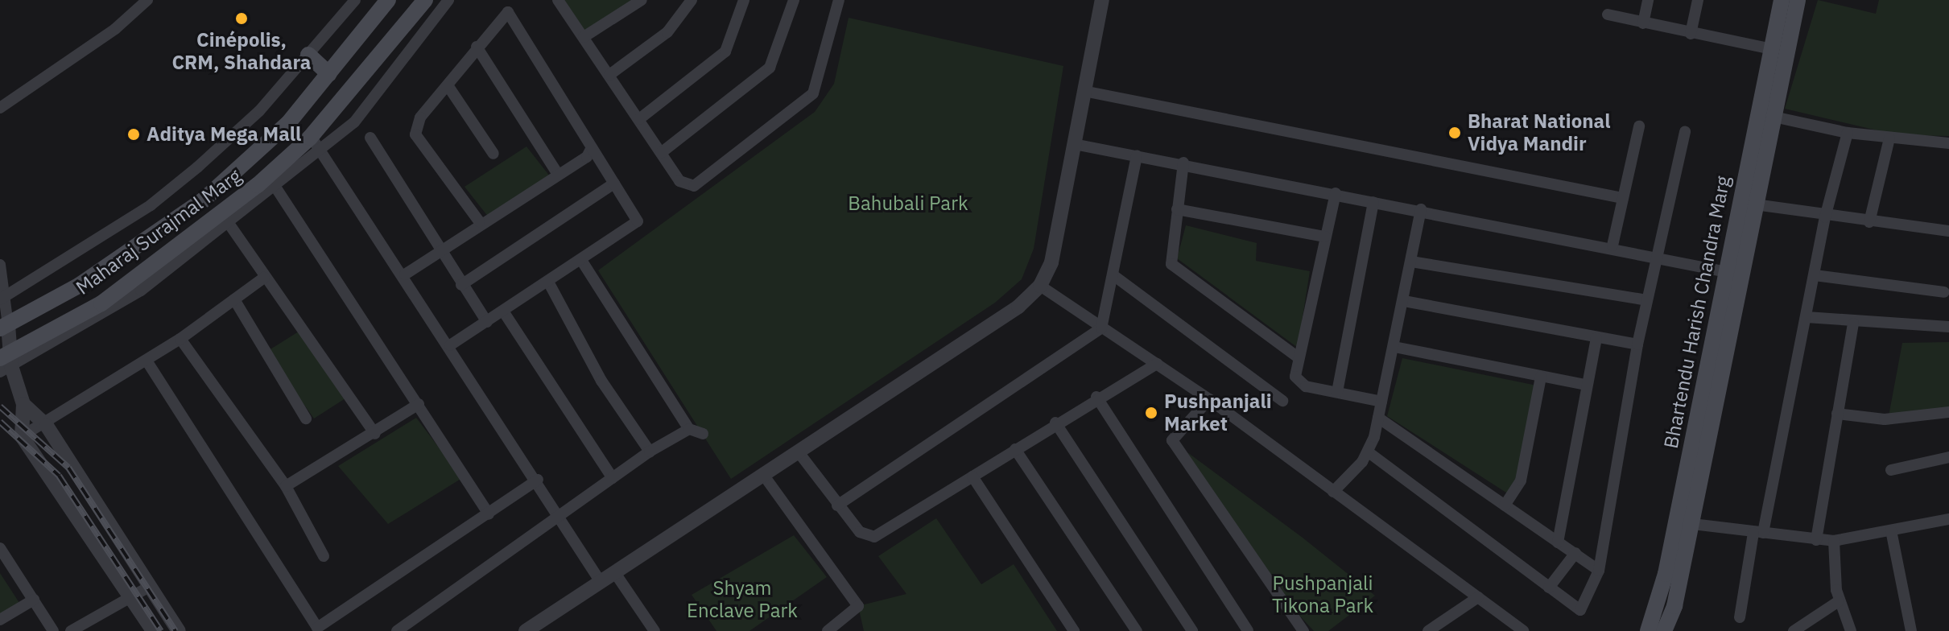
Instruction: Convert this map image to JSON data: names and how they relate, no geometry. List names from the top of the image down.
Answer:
{
  "streets": {
    "main road": ["Maharaj Surajmal Marg", "Bhartendu Harish Chandra Marg"]
  },
  "parks": ["Bahubali Park", "Pushpanjali Tikona Park", "Shyam Enclave Park"],
  "places": [
    "Cinépolis, CRM, Shahdara",
    "Bharat National Vidya Mandir",
    "Aditya Mega Mall",
    "Pushpanjali Market"
  ]
}
